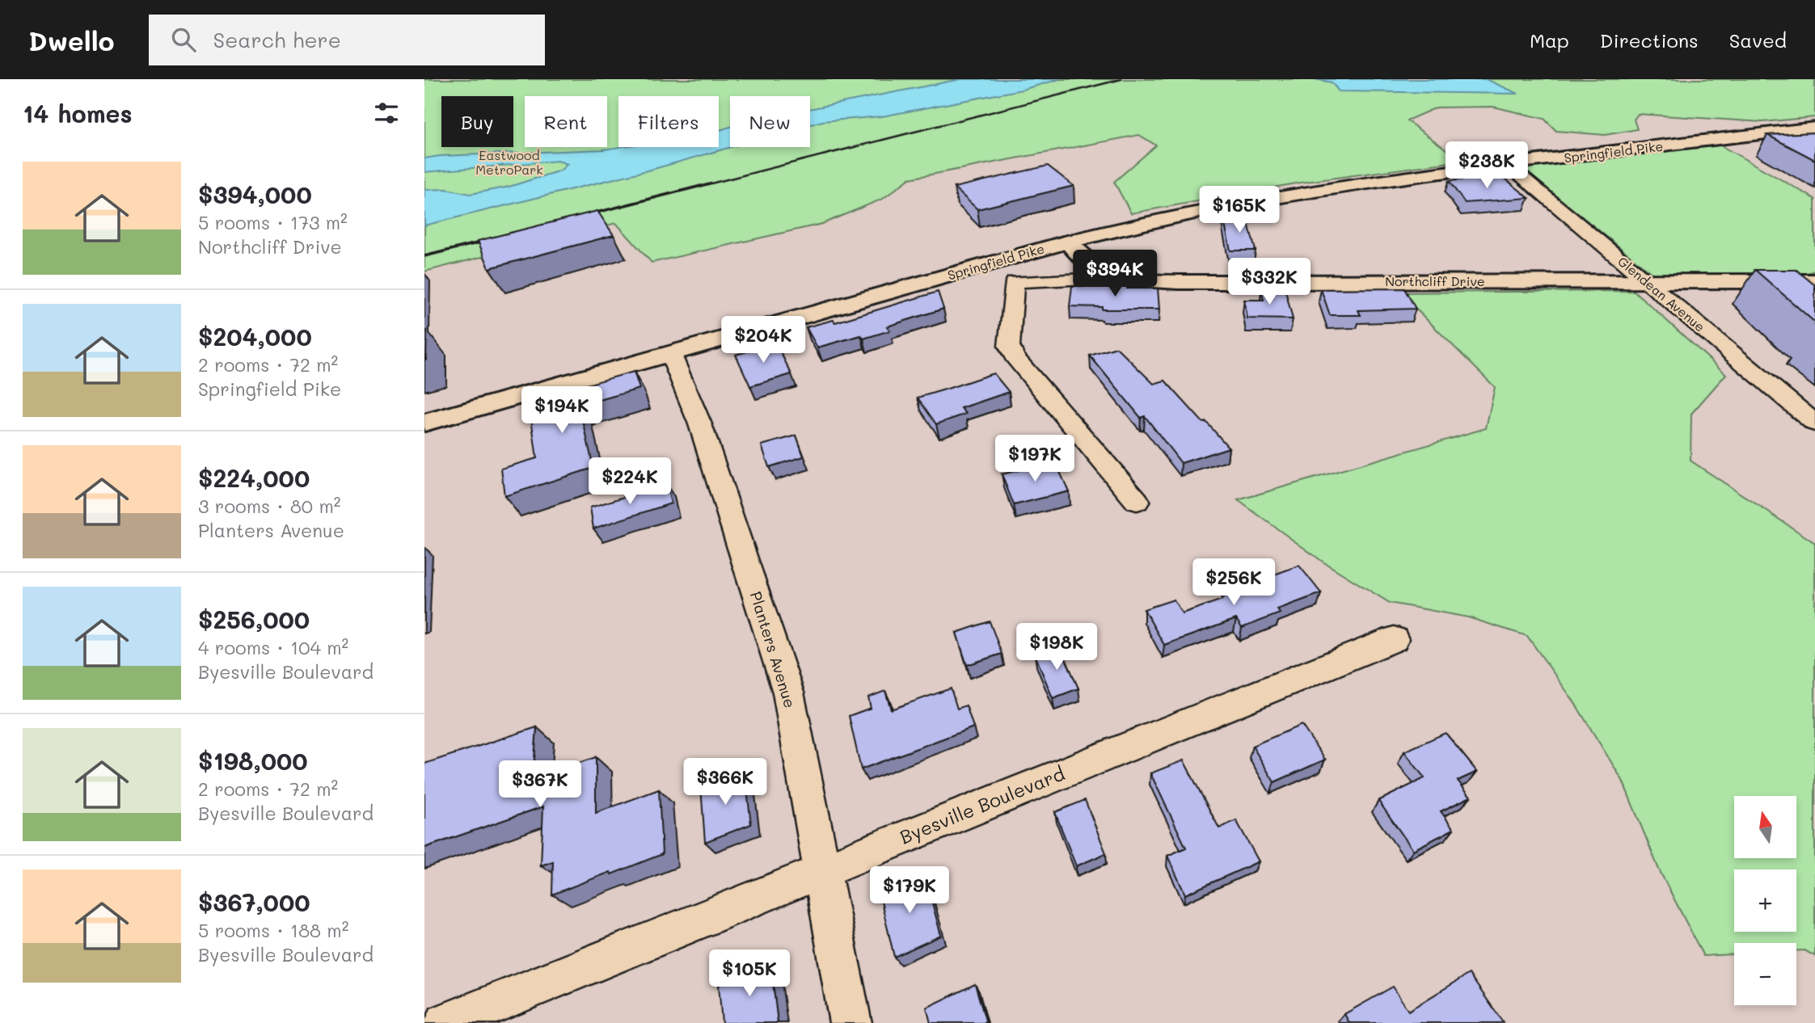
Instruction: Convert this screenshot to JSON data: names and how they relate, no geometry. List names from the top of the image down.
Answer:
{
  "streets": {
    "main road": ["Springfield Pike", "Northcliff Drive"],
    "street": ["Glendean Avenue", "Planters Avenue", "Byesville Boulevard"]
  },
  "crossings": [
    ["Springfield Pike", "Northcliff Drive"],
    ["Springfield Pike", "Glendean Avenue"],
    ["Springfield Pike", "Planters Avenue"],
    ["Northcliff Drive", "Glendean Avenue"],
    ["Planters Avenue", "Byesville Boulevard"]
  ],
  "parks": ["Eastwood MetroPark"],
  "north": "top",
  "page": {
    "header": "Dwello",
    "search": "Search here",
    "nav": ["Map", "Directions", "Saved"],
    "heading": "14 homes",
    "chip": [
      "Buy",
      "Rent",
      "Filters",
      "New"
    ],
    "price": [
      "$238K",
      "$165K",
      "$394K",
      "$332K",
      "$204K",
      "$194K",
      "$197K",
      "$224K",
      "$256K",
      "$198K",
      "$366K",
      "$367K",
      "$179K",
      "$105K"
    ],
    "list": [
      {
        "name": "$394,000",
        "note": "5 rooms · 173 m² · Northcliff Drive"
      },
      {
        "name": "$204,000",
        "note": "2 rooms · 72 m² · Springfield Pike"
      },
      {
        "name": "$224,000",
        "note": "3 rooms · 80 m² · Planters Avenue"
      },
      {
        "name": "$256,000",
        "note": "4 rooms · 104 m² · Byesville Boulevard"
      },
      {
        "name": "$198,000",
        "note": "2 rooms · 72 m² · Byesville Boulevard"
      },
      {
        "name": "$367,000",
        "note": "5 rooms · 188 m² · Byesville Boulevard"
      }
    ],
    "map_buttons": ["+", "−"]
  }
}
